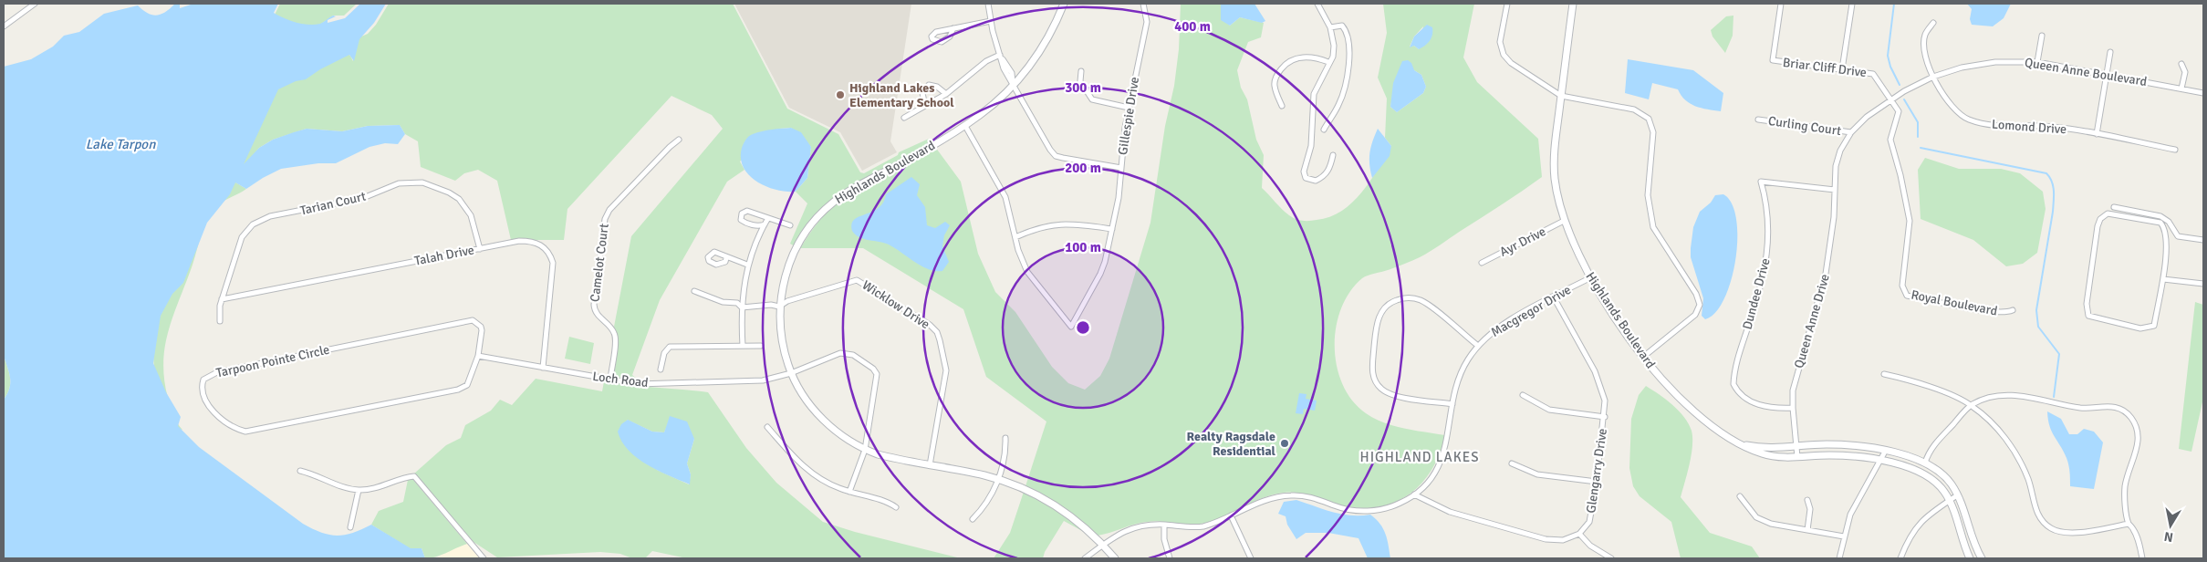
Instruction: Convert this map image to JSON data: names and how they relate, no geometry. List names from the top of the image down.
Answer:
{
  "streets": {
    "street": [
      "Briar Cliff Drive",
      "Queen Anne Boulevard",
      "Gillespie Drive",
      "Curling Court",
      "Lomond Drive",
      "Highlands Boulevard",
      "Tarian Court",
      "Ayr Drive",
      "Talah Drive",
      "Camelot Court",
      "Dundee Drive",
      "Royal Boulevard",
      "Wicklow Drive",
      "Macgregor Drive",
      "Queen Anne Drive",
      "Tarpoon Pointe Circle",
      "Loch Road",
      "Glengarry Drive"
    ]
  },
  "crossings": [
    ["Briar Cliff Drive", "Queen Anne Boulevard"],
    ["Briar Cliff Drive", "Royal Boulevard"],
    ["Briar Cliff Drive", "Queen Anne Drive"],
    ["Queen Anne Boulevard", "Lomond Drive"],
    ["Queen Anne Boulevard", "Royal Boulevard"],
    ["Queen Anne Boulevard", "Queen Anne Drive"],
    ["Curling Court", "Queen Anne Drive"],
    ["Highlands Boulevard", "Ayr Drive"],
    ["Highlands Boulevard", "Wicklow Drive"],
    ["Highlands Boulevard", "Macgregor Drive"],
    ["Highlands Boulevard", "Queen Anne Drive"],
    ["Highlands Boulevard", "Loch Road"],
    ["Tarian Court", "Talah Drive"],
    ["Talah Drive", "Loch Road"],
    ["Camelot Court", "Loch Road"],
    ["Dundee Drive", "Queen Anne Drive"],
    ["Royal Boulevard", "Queen Anne Drive"],
    ["Macgregor Drive", "Glengarry Drive"],
    ["Tarpoon Pointe Circle", "Loch Road"]
  ],
  "districts": ["HIGHLAND LAKES"],
  "water": ["Lake Tarpon"],
  "places": ["Highland Lakes Elementary School", "Realty Ragsdale Residential"],
  "north": "bottom",
  "rings": [
    "400 m",
    "300 m",
    "200 m",
    "100 m"
  ]
}
